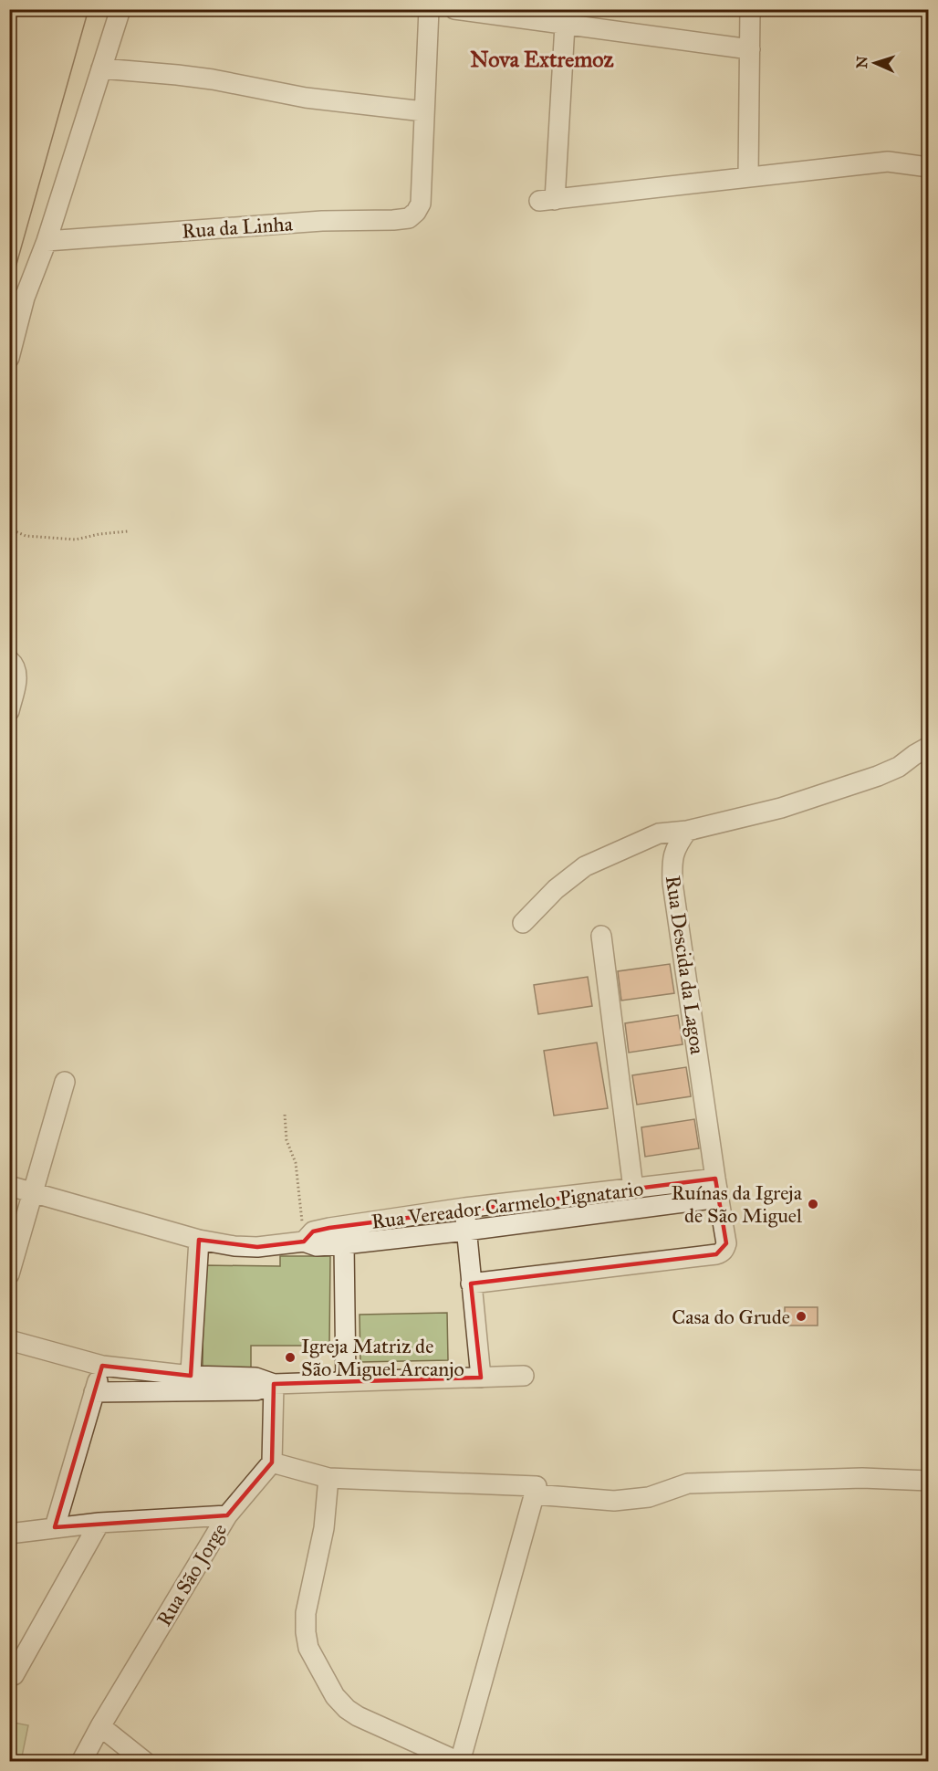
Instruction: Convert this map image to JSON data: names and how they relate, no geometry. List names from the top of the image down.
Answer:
{
  "streets": {
    "street": [
      "Rua da Linha",
      "Rua Descida da Lagoa",
      "Rua Vereador Carmelo Pignatario",
      "Rua São Jorge"
    ]
  },
  "crossings": [
    ["Rua Descida da Lagoa", "Rua Vereador Carmelo Pignatario"]
  ],
  "districts": ["Nova Extremoz"],
  "places": ["Ruínas da Igreja de São Miguel", "Casa do Grude", "Igreja Matriz de São Miguel Arcanjo"],
  "north": "left"
}
